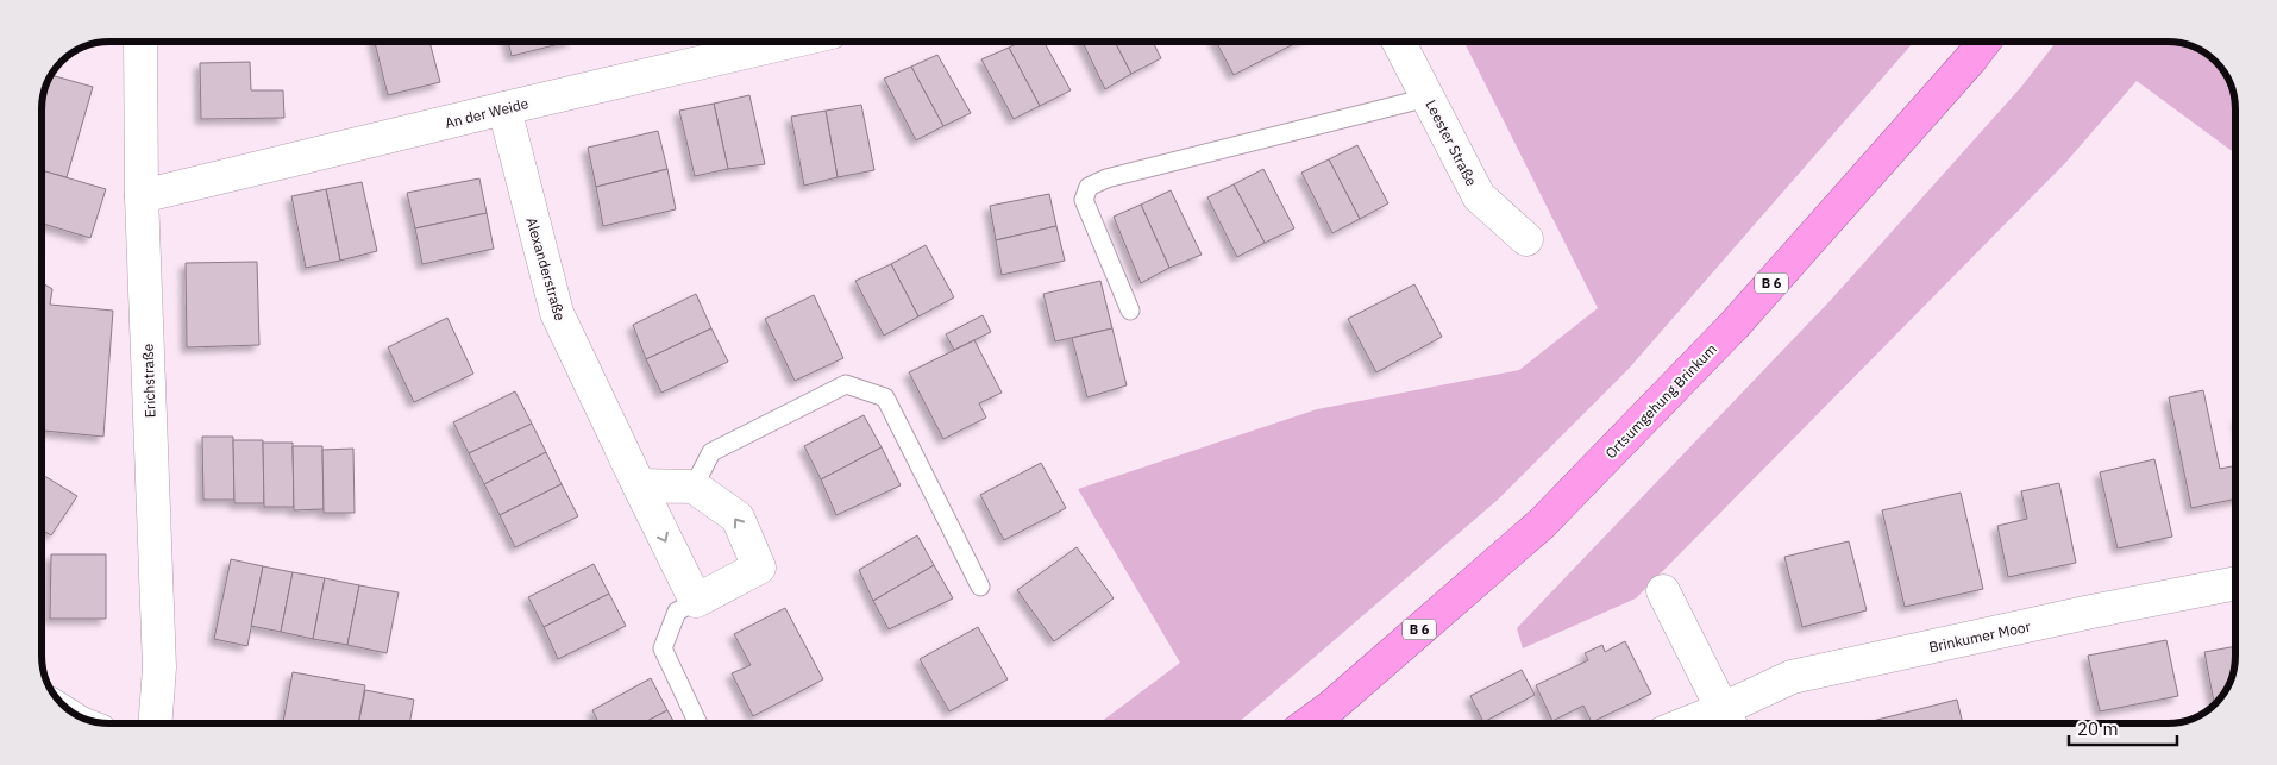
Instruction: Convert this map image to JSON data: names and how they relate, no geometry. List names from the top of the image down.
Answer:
{
  "streets": {
    "highway": ["B 6", "Ortsumgehung Brinkum"],
    "street": [
      "An der Weide",
      "Leester Straße",
      "Alexanderstraße",
      "Erichstraße",
      "Brinkumer Moor"
    ]
  },
  "crossings": [
    ["An der Weide", "Alexanderstraße"],
    ["An der Weide", "Erichstraße"]
  ],
  "scale_bar": "20 m"
}
